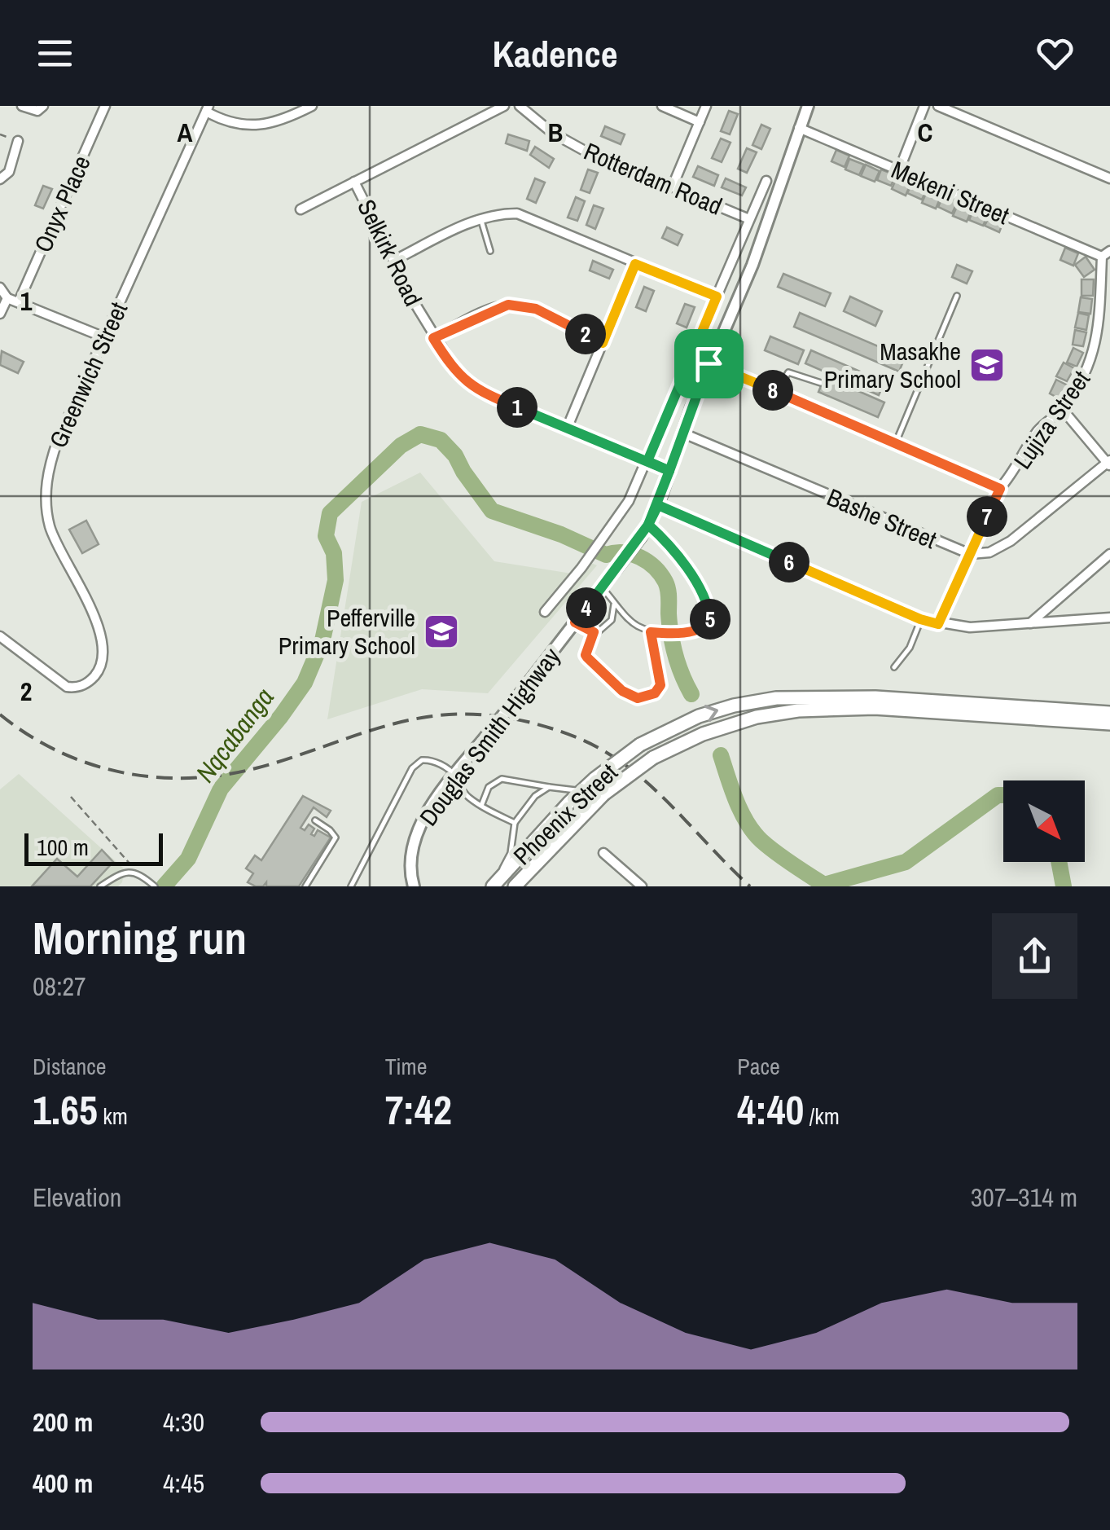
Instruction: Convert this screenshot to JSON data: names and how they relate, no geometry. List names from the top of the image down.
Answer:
{
  "streets": {
    "main road": ["Phoenix Street"],
    "street": [
      "Rotterdam Road",
      "Mekeni Street",
      "Onyx Place",
      "Selkirk Road",
      "Greenwich Street",
      "Lujiza Street",
      "Bashe Street",
      "Douglas Smith Highway"
    ]
  },
  "crossings": [
    ["Mekeni Street", "Lujiza Street"],
    ["Mekeni Street", "Douglas Smith Highway"],
    ["Selkirk Road", "Douglas Smith Highway"],
    ["Lujiza Street", "Bashe Street"],
    ["Bashe Street", "Douglas Smith Highway"]
  ],
  "water": ["Nqcabanga"],
  "places": {
    "school or university": ["Masakhe Primary School", "Pefferville Primary School"]
  },
  "scale_bar": "100 m",
  "north": "bottom right",
  "page": {
    "header": "Kadence",
    "pins": [
      "2",
      "8",
      "1",
      "7",
      "6",
      "4",
      "5"
    ],
    "scale": "100 m",
    "heading": ["Morning run", "08:27"],
    "stats": [
      ["Distance", "1.65 km"],
      ["Time", "7:42"],
      ["Pace", "4:40 /km"]
    ],
    "chart": ["Elevation", "307–314 m"],
    "list": [
      {
        "name": "200 m",
        "note": "4:30"
      },
      {
        "name": "400 m",
        "note": "4:45"
      }
    ]
  },
  "grid": {
    "columns": ["A", "B", "C"],
    "rows": ["1", "2"]
  }
}
